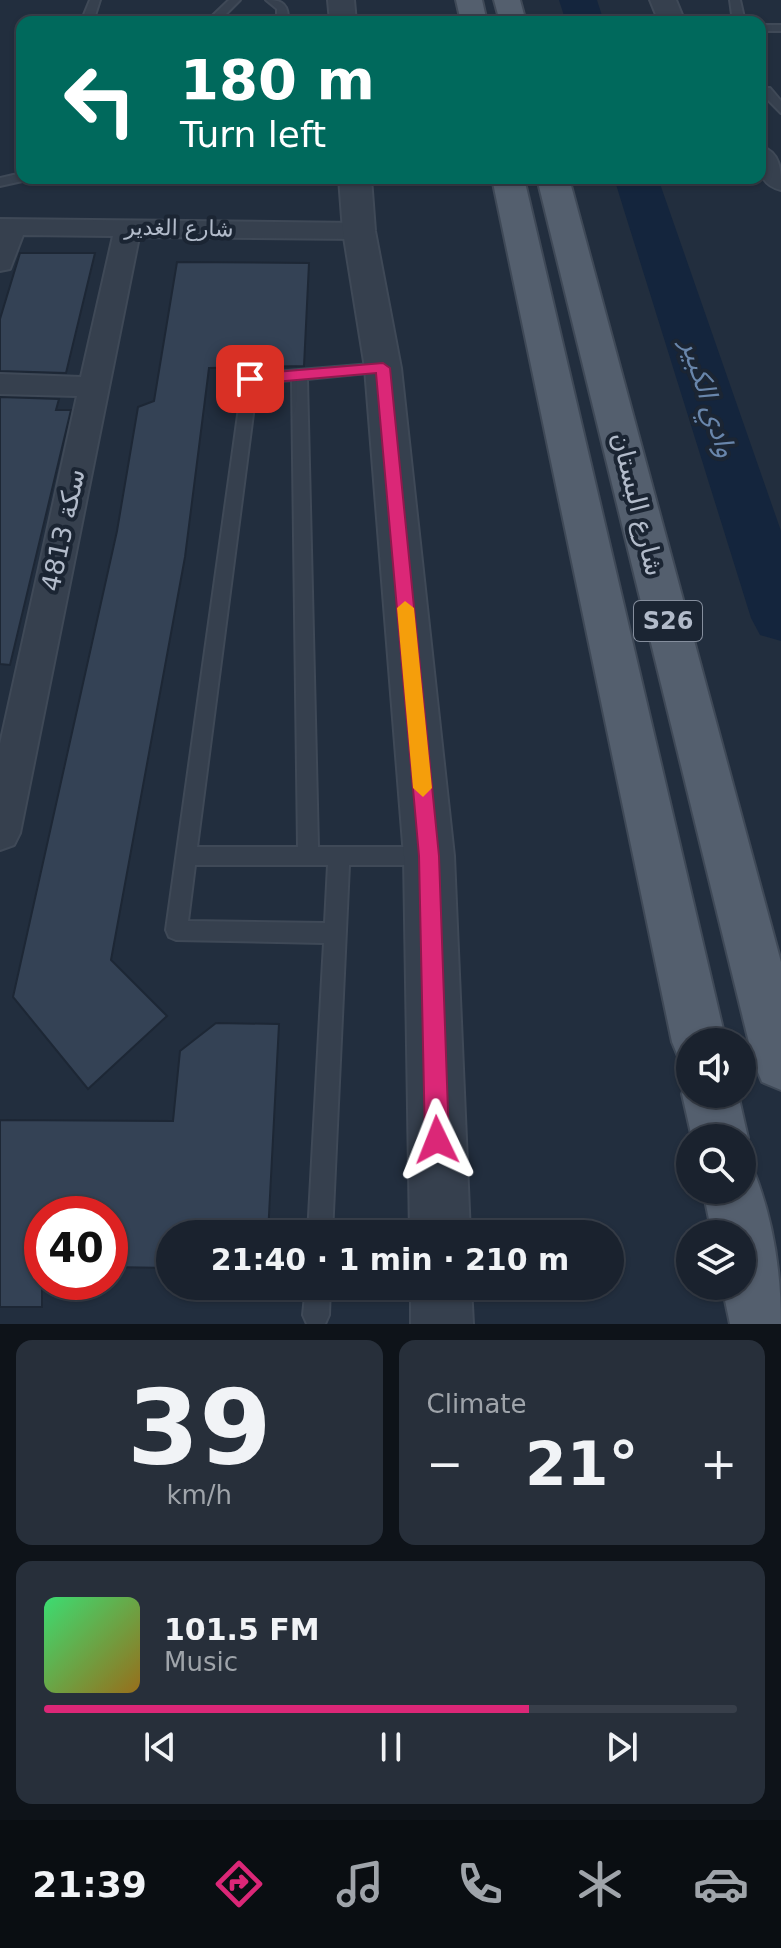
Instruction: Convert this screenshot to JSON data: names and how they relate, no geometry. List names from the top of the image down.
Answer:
{
  "streets": {
    "main road": ["شارع البستان", "S26"],
    "street": ["شارع الغدير", "سكة 4813"]
  },
  "crossings": [
    ["شارع الغدير", "سكة 4813"]
  ],
  "water": ["وادي الكبير"],
  "page": {
    "turn": ["180 m", "Turn left"],
    "limit": "40",
    "trip": "21:40 · 1 min · 210 m",
    "tile": [
      ["39", "km/h"],
      "Climate"
    ],
    "heat": ["−", "21°", "+"],
    "song": ["101.5 FM", "Music"],
    "tabs": "21:39"
  }
}
